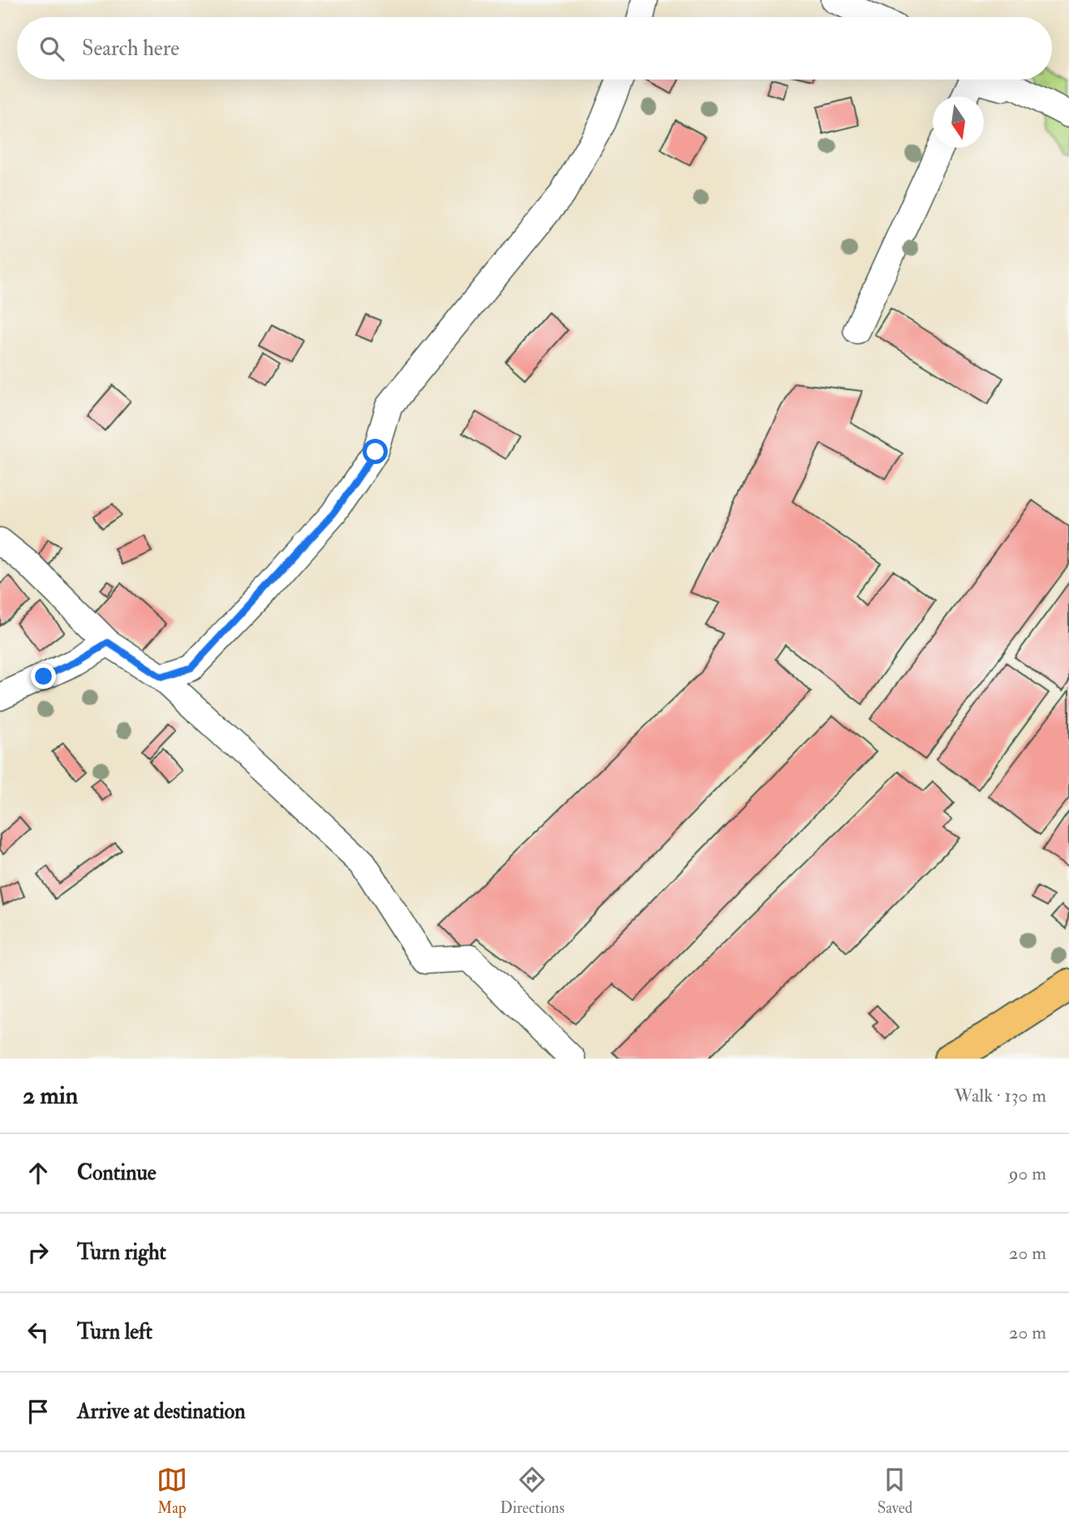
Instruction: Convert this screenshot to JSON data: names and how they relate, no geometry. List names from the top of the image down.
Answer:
{
  "north": "bottom",
  "page": {
    "search": "Search here",
    "heading": ["2 min", "Walk · 130 m"],
    "list": [
      ["Continue", "90 m"],
      ["Turn right", "20 m"],
      ["Turn left", "20 m"],
      "Arrive at destination"
    ],
    "nav": ["Map", "Directions", "Saved"]
  }
}
